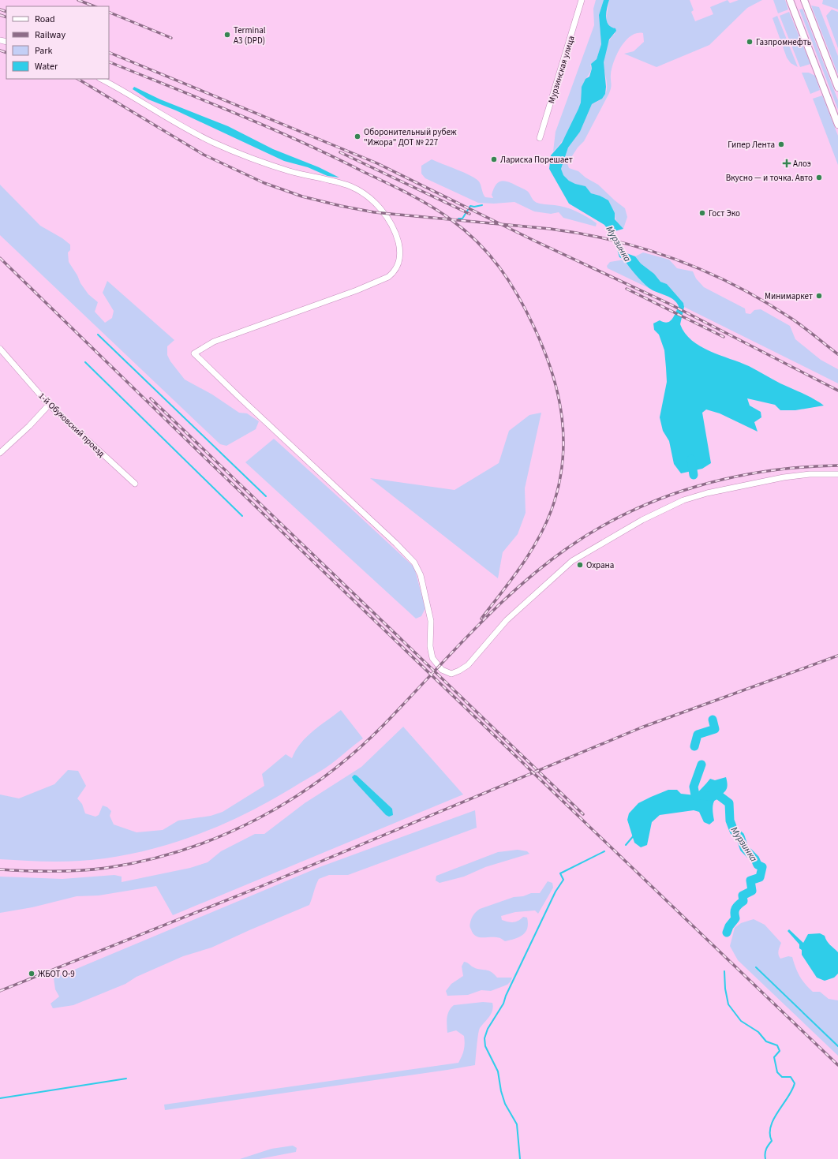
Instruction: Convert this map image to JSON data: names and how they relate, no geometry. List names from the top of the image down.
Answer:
{
  "streets": {
    "street": ["Мурзинская улица", "1-й Обуховский проезд"]
  },
  "water": ["Мурзинка"],
  "places": {
    "other": [
      "Terminal A3 (DPD)",
      "Газпромнефть",
      "Оборонительный рубеж \"Ижора\" ДОТ № 227",
      "Гипер Лента",
      "Лариска Порешает",
      "Вкусно — и точка. Авто",
      "Гост Эко",
      "Минимаркет",
      "Охрана",
      "ЖБОТ О-9"
    ],
    "health": ["Алоэ"]
  },
  "legend": [
    "Road",
    "Railway",
    "Park",
    "Water"
  ]
}
